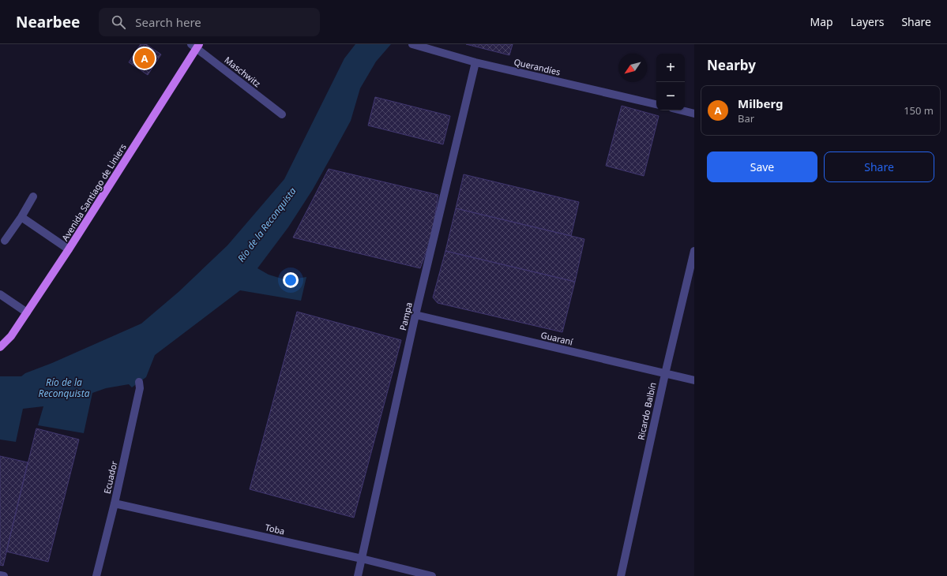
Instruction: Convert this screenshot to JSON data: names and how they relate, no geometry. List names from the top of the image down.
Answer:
{
  "streets": {
    "main road": ["Avenida Santiago de Liniers"],
    "street": [
      "Querandíes",
      "Maschwitz",
      "Pampa",
      "Guaraní",
      "Ricardo Balbín",
      "Ecuador",
      "Toba"
    ]
  },
  "crossings": [
    ["Querandíes", "Pampa"],
    ["Maschwitz", "Avenida Santiago de Liniers"],
    ["Pampa", "Guaraní"],
    ["Pampa", "Toba"],
    ["Guaraní", "Ricardo Balbín"],
    ["Ecuador", "Toba"]
  ],
  "water": ["Río de la Reconquista"],
  "north": "bottom left",
  "page": {
    "header": "Nearbee",
    "search": "Search here",
    "nav": ["Map", "Layers", "Share"],
    "heading": "Nearby",
    "pins": "A",
    "map_buttons": ["+", "−"],
    "list": [
      {
        "mark": "A",
        "name": "Milberg",
        "note": "Bar",
        "value": "150 m"
      }
    ],
    "buttons": ["Save", "Share"]
  }
}
